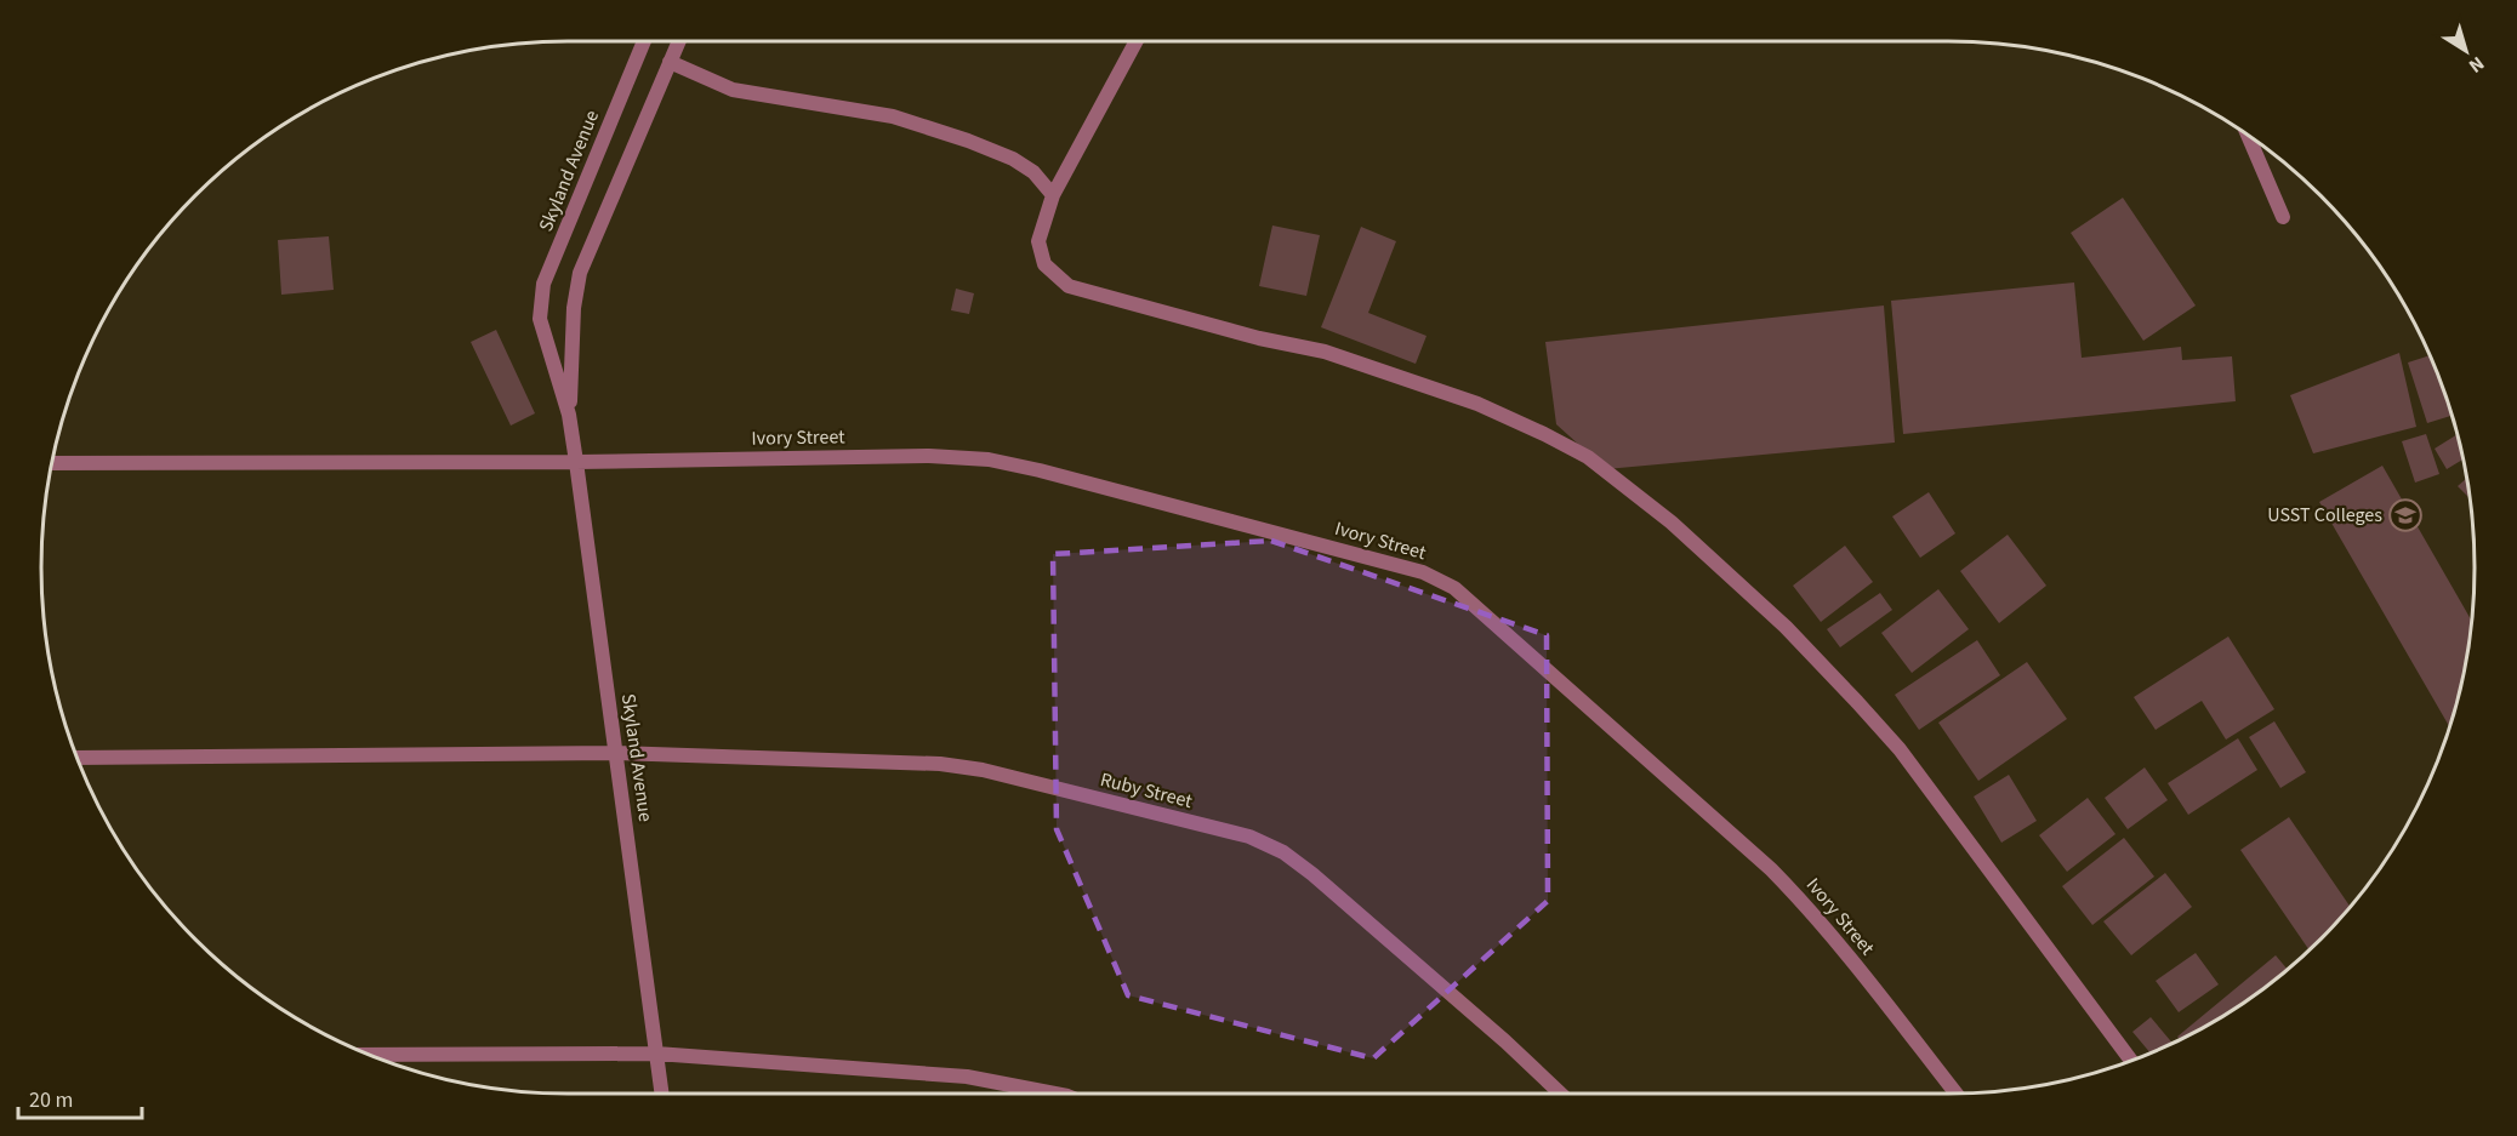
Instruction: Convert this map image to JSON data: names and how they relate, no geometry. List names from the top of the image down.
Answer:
{
  "streets": {
    "street": ["Skyland Avenue", "Ivory Street", "Ruby Street"]
  },
  "crossings": [
    ["Skyland Avenue", "Ivory Street"],
    ["Skyland Avenue", "Ruby Street"]
  ],
  "places": {
    "school or university": ["USST Colleges"]
  },
  "scale_bar": "20 m",
  "north": "bottom right"
}
